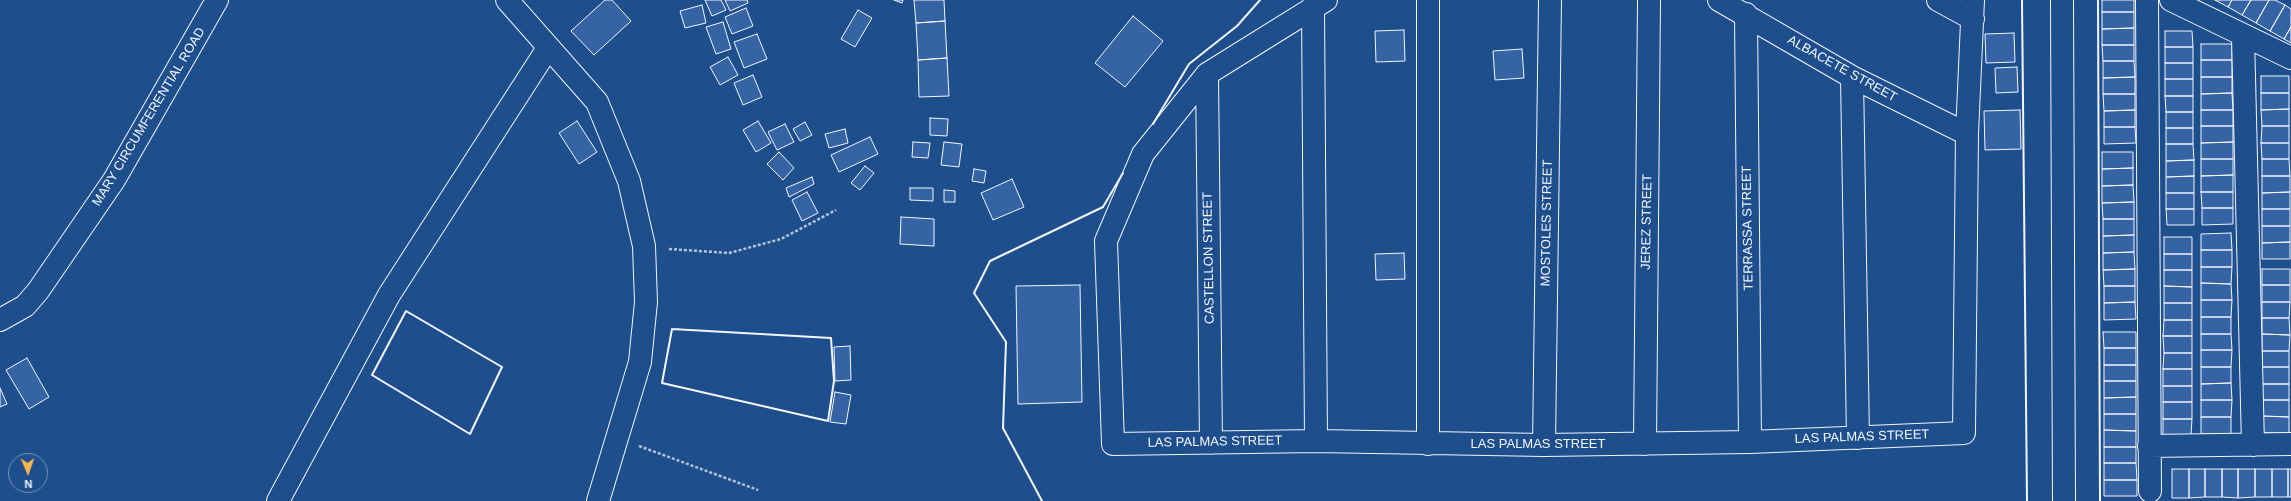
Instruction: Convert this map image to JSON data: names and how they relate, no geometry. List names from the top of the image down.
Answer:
{
  "streets": {
    "street": [
      "ALBACETE STREET",
      "MARY CIRCUMFERENTIAL ROAD",
      "JEREZ STREET",
      "MOSTOLES STREET",
      "TERRASSA STREET",
      "CASTELLON STREET",
      "LAS PALMAS STREET"
    ]
  },
  "crossings": [
    ["ALBACETE STREET", "TERRASSA STREET"],
    ["ALBACETE STREET", "LAS PALMAS STREET"],
    ["JEREZ STREET", "LAS PALMAS STREET"],
    ["MOSTOLES STREET", "LAS PALMAS STREET"],
    ["TERRASSA STREET", "LAS PALMAS STREET"],
    ["CASTELLON STREET", "LAS PALMAS STREET"]
  ],
  "north": "bottom"
}
